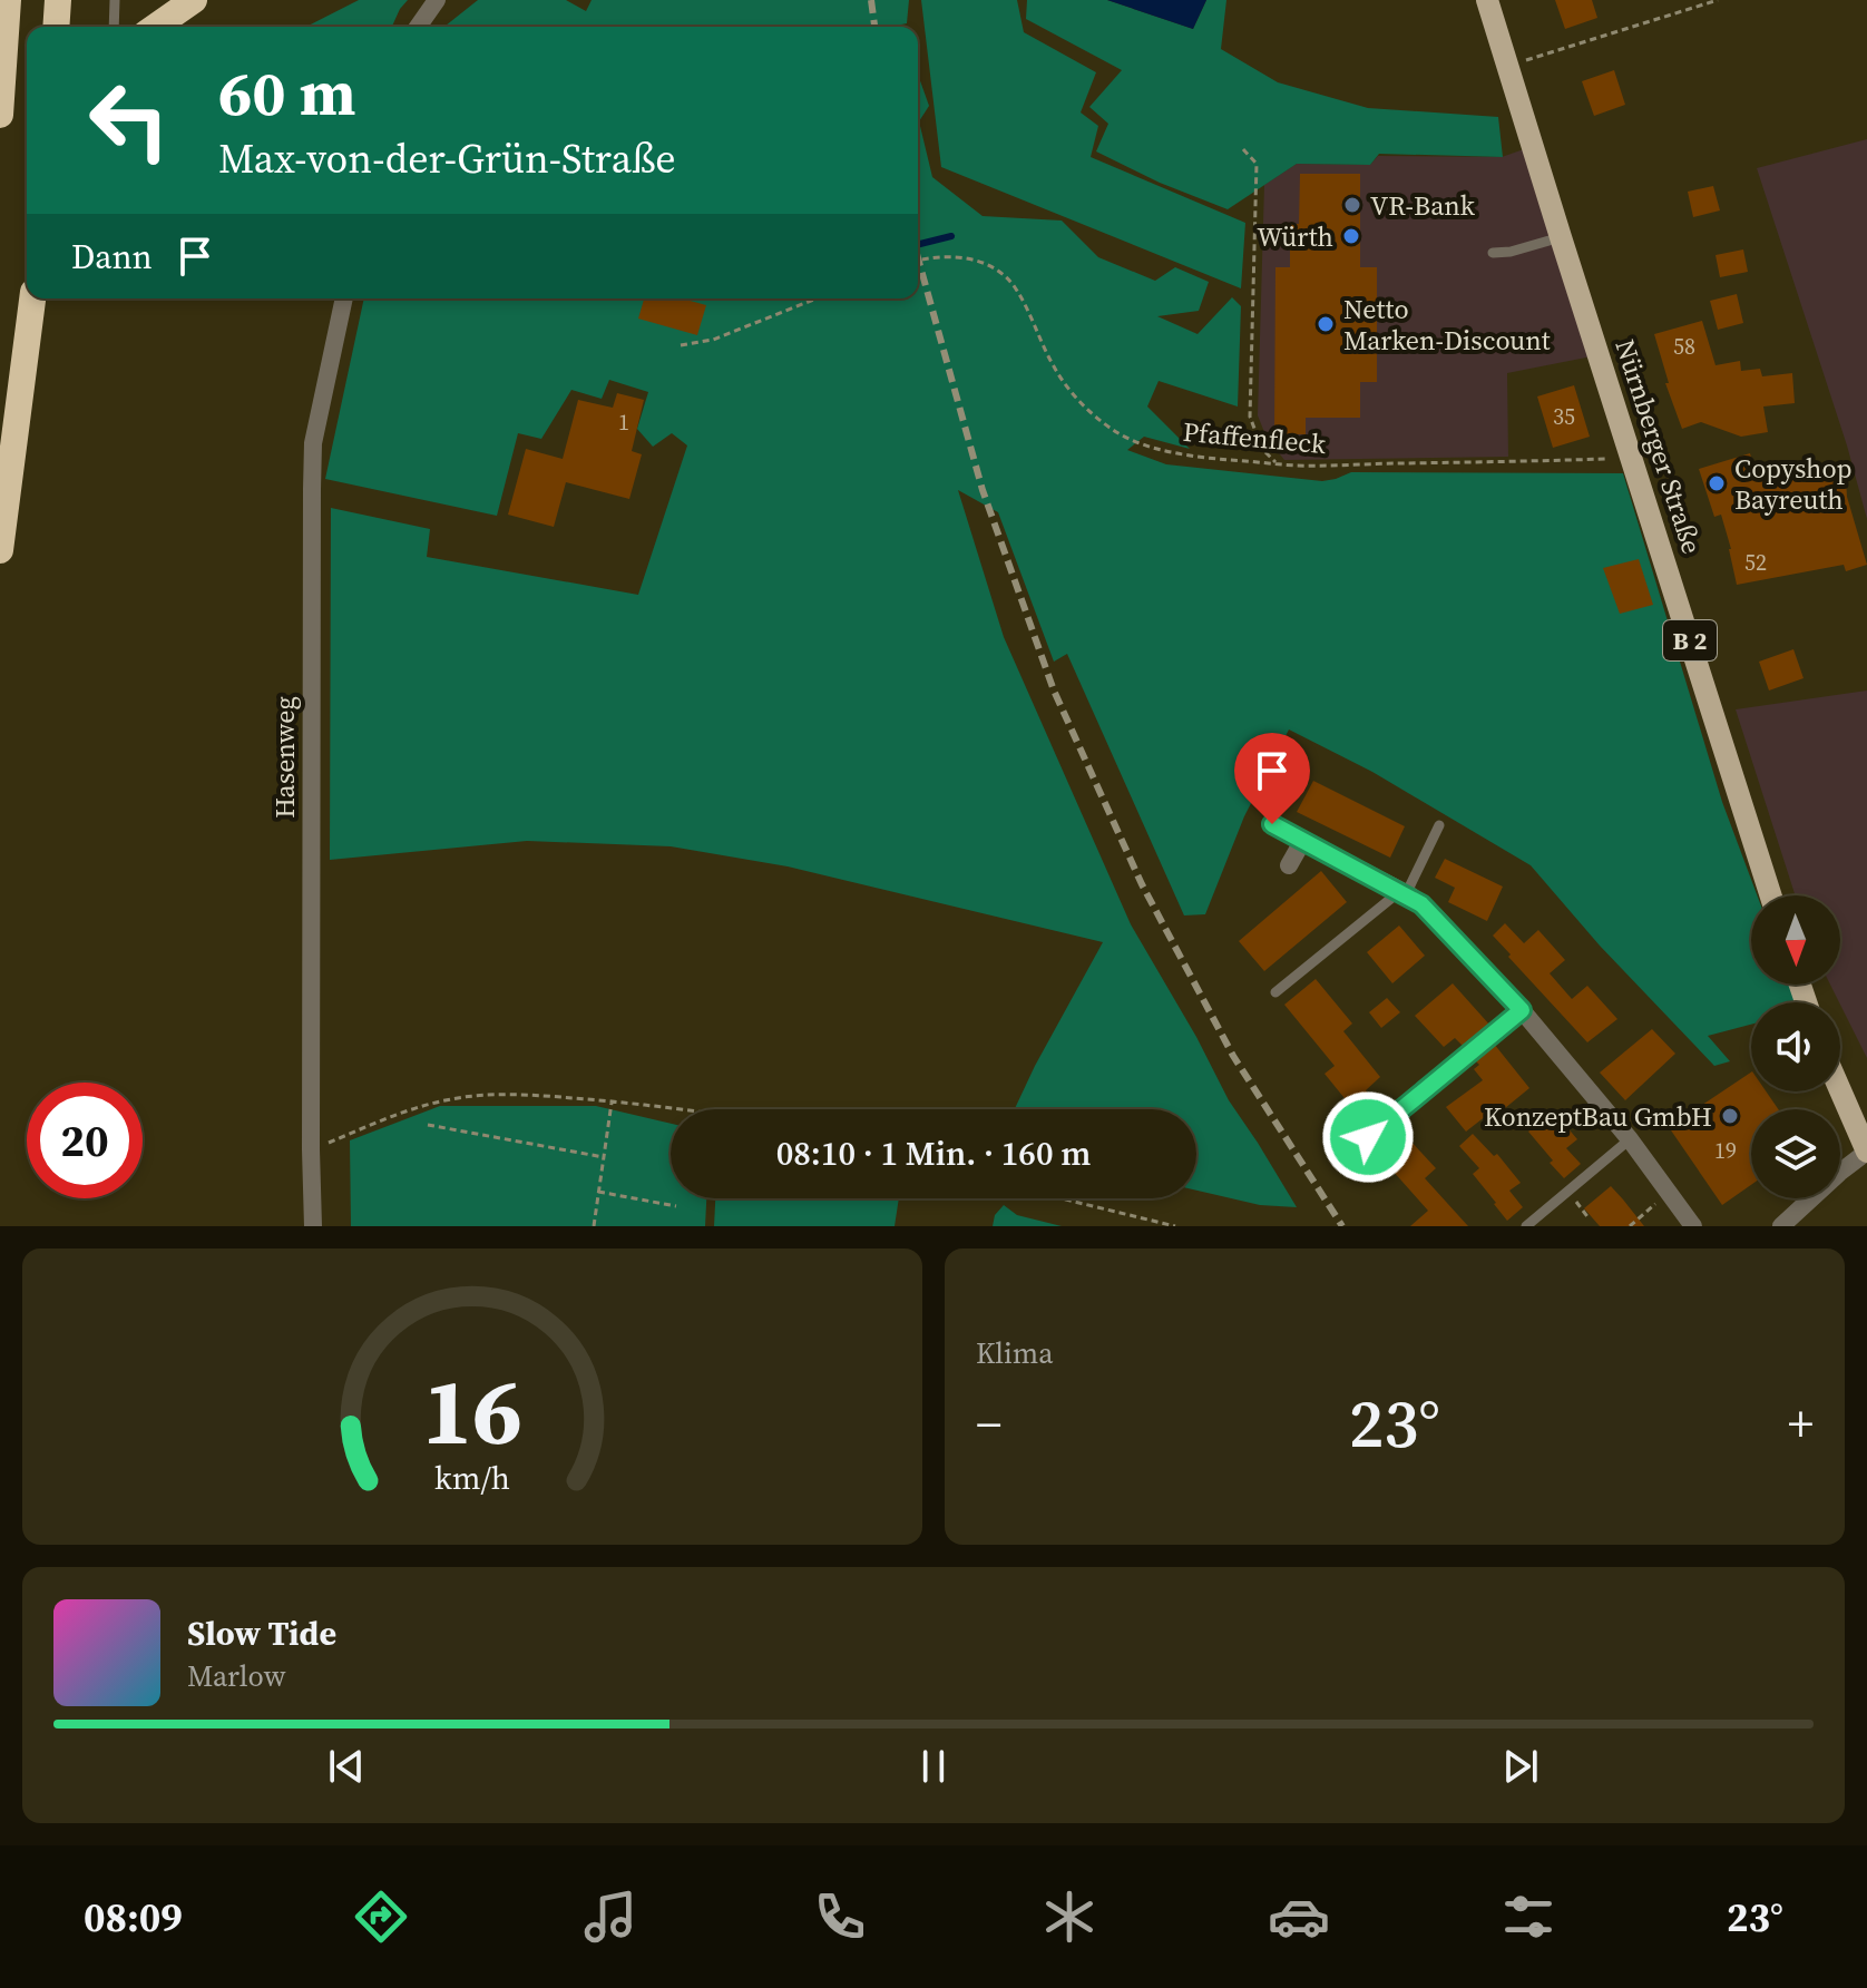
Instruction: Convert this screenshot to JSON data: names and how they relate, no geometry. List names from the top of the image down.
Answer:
{
  "streets": {
    "main road": ["Nürnberger Straße", "B 2"],
    "street": ["Hasenweg"],
    "path": ["Pfaffenfleck"]
  },
  "crossings": [
    ["Pfaffenfleck", "Nürnberger Straße"]
  ],
  "places": [
    "VR-Bank",
    "Würth",
    "Netto Marken-Discount",
    "Copyshop Bayreuth",
    "KonzeptBau GmbH"
  ],
  "house_numbers": [
    "58",
    "35",
    "1",
    "52",
    "19"
  ],
  "north": "bottom",
  "page": {
    "turn": ["60 m", "Max-von-der-Grün-Straße"],
    "then": "Dann",
    "limit": "20",
    "trip": "08:10 · 1 Min. · 160 m",
    "tile": "Klima",
    "heat": ["−", "23°", "+"],
    "song": ["Slow Tide", "Marlow"],
    "tabs": ["08:09", "23°"],
    "gauge": ["16", "km/h"]
  }
}
